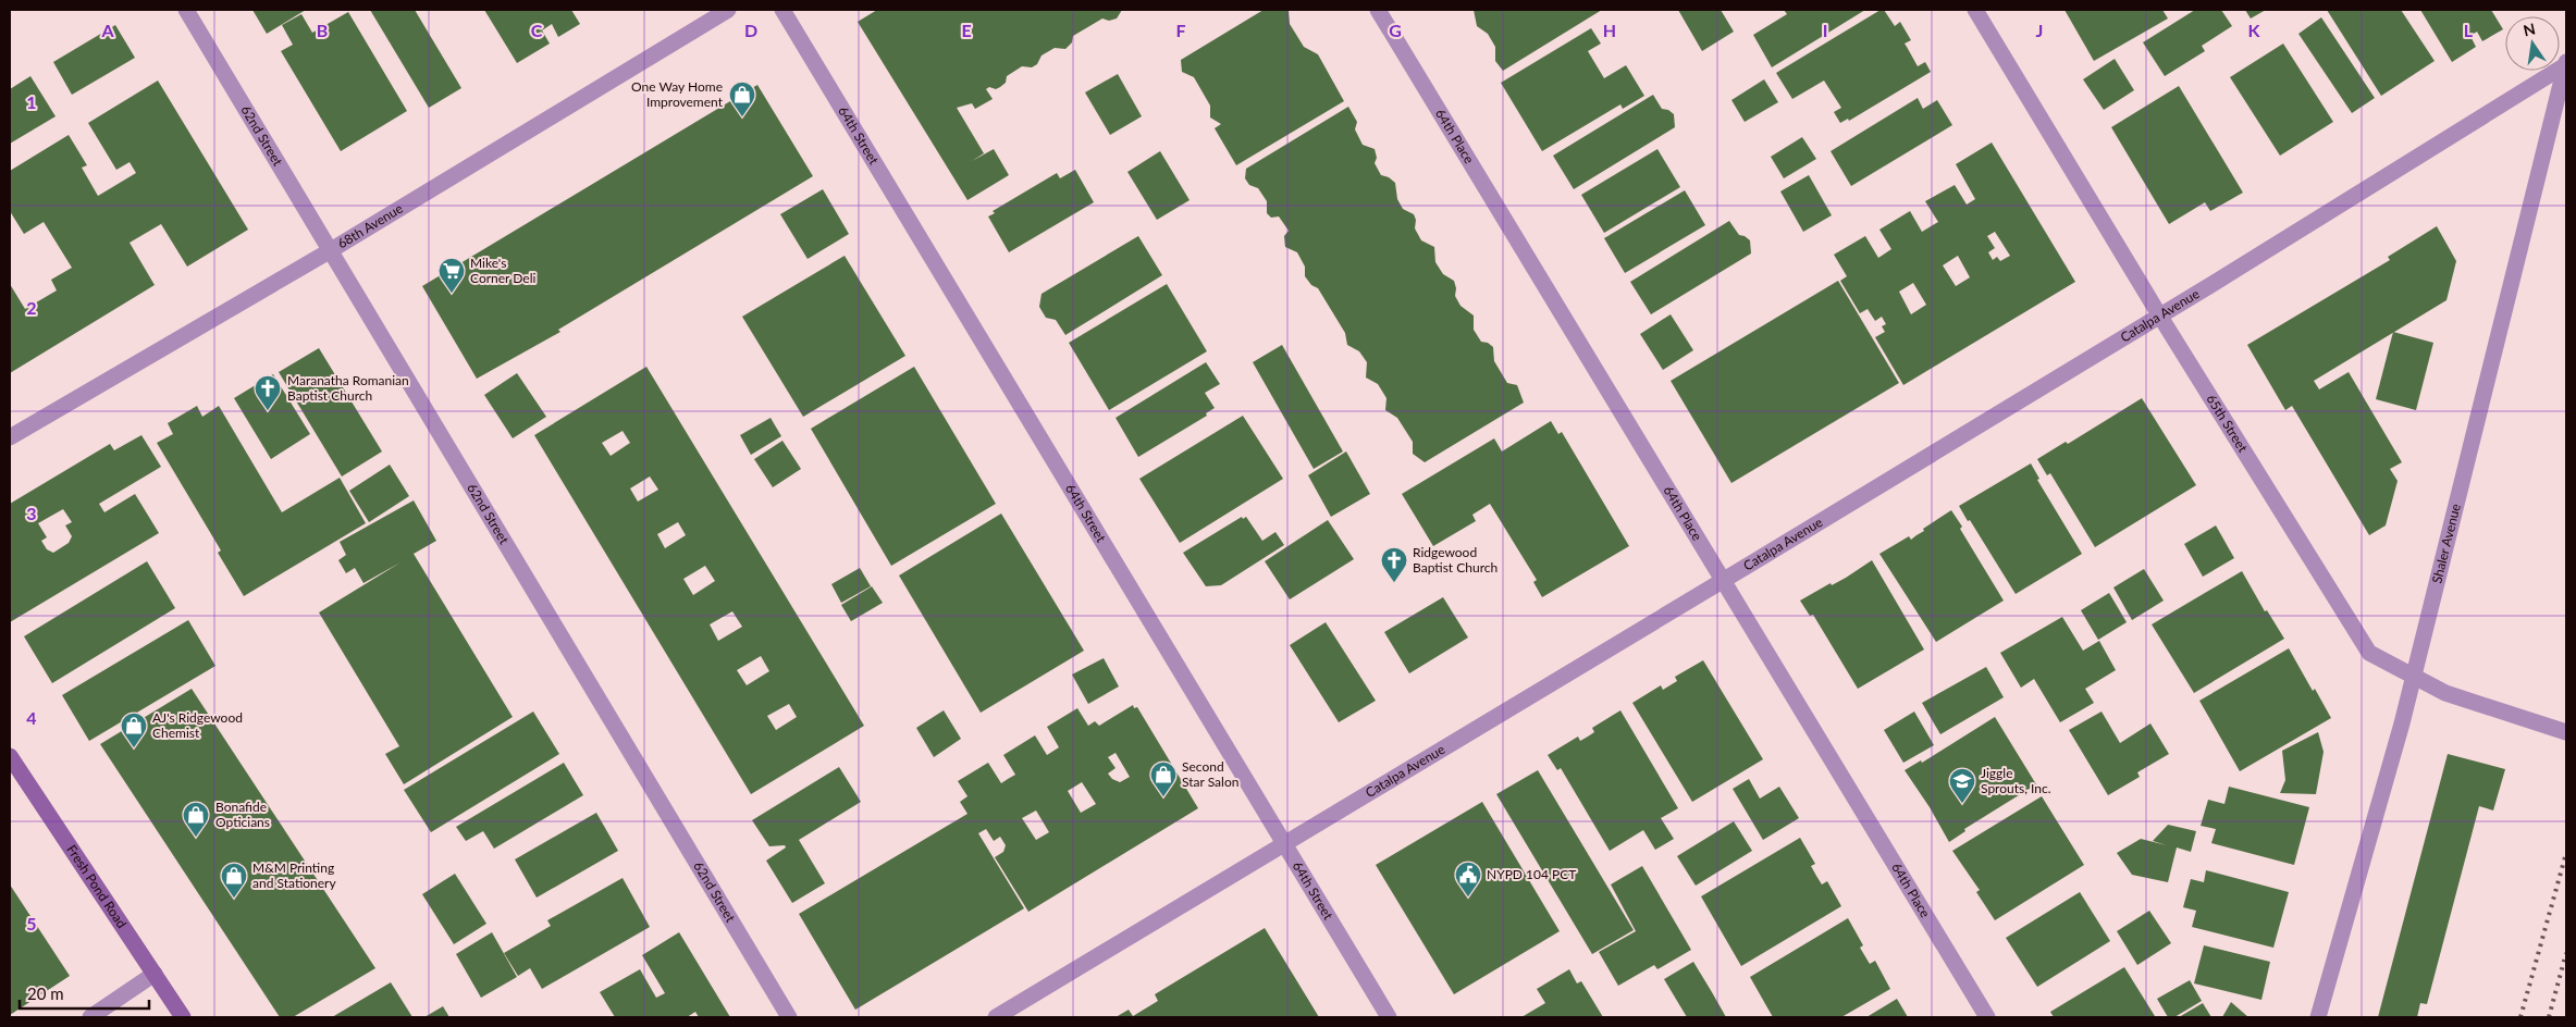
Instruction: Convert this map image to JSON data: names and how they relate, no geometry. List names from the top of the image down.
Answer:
{
  "streets": {
    "main road": ["Fresh Pond Road"],
    "street": [
      "62nd Street",
      "64th Street",
      "64th Place",
      "68th Avenue",
      "Catalpa Avenue",
      "65th Street",
      "Shaler Avenue"
    ]
  },
  "crossings": [
    ["62nd Street", "68th Avenue"],
    ["64th Street", "Catalpa Avenue"],
    ["64th Place", "Catalpa Avenue"],
    ["Catalpa Avenue", "65th Street"],
    ["Catalpa Avenue", "Shaler Avenue"],
    ["65th Street", "Shaler Avenue"]
  ],
  "places": {
    "shop": [
      "One Way Home Improvement",
      "AJ's Ridgewood Chemist",
      "Second Star Salon",
      "Bonafide Opticians",
      "M&M Printing and Stationery"
    ],
    "supermarket": ["Mike's Corner Deli"],
    "church": ["Maranatha Romanian Baptist Church", "Ridgewood Baptist Church"],
    "school or university": ["Jiggle Sprouts, Inc."],
    "public building": ["NYPD 104 PCT"]
  },
  "scale_bar": "20 m",
  "north": "top",
  "grid": {
    "columns": [
      "A",
      "B",
      "C",
      "D",
      "E",
      "F",
      "G",
      "H",
      "I",
      "J",
      "K",
      "L"
    ],
    "rows": [
      "1",
      "2",
      "3",
      "4",
      "5"
    ]
  }
}
